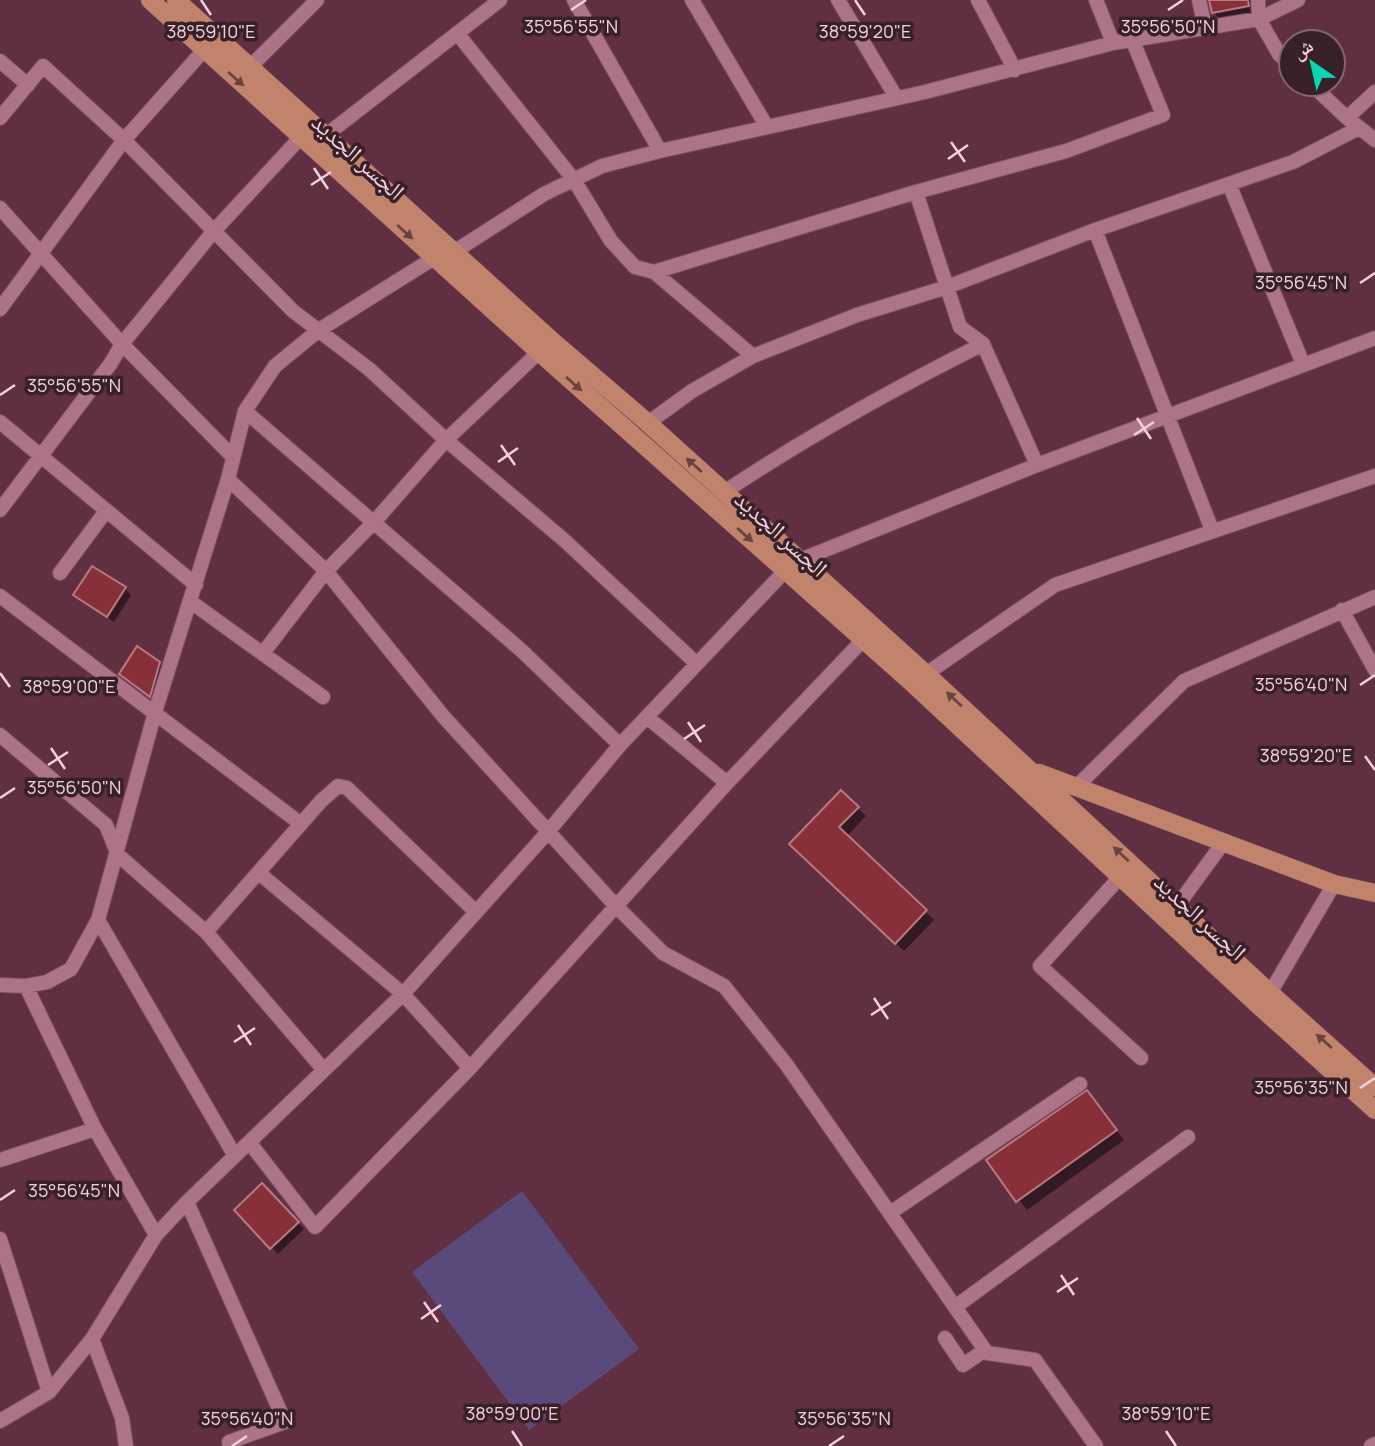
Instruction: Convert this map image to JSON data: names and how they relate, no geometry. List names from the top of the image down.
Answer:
{
  "streets": {
    "main road": ["الجسر الجديد"]
  },
  "north": "top left",
  "coordinates": [
    "35°56'55\"N",
    "35°56'50\"N",
    "38°59'10\"E",
    "38°59'20\"E",
    "35°56'45\"N",
    "35°56'40\"N",
    "38°59'00\"E",
    "35°56'35\"N"
  ]
}
